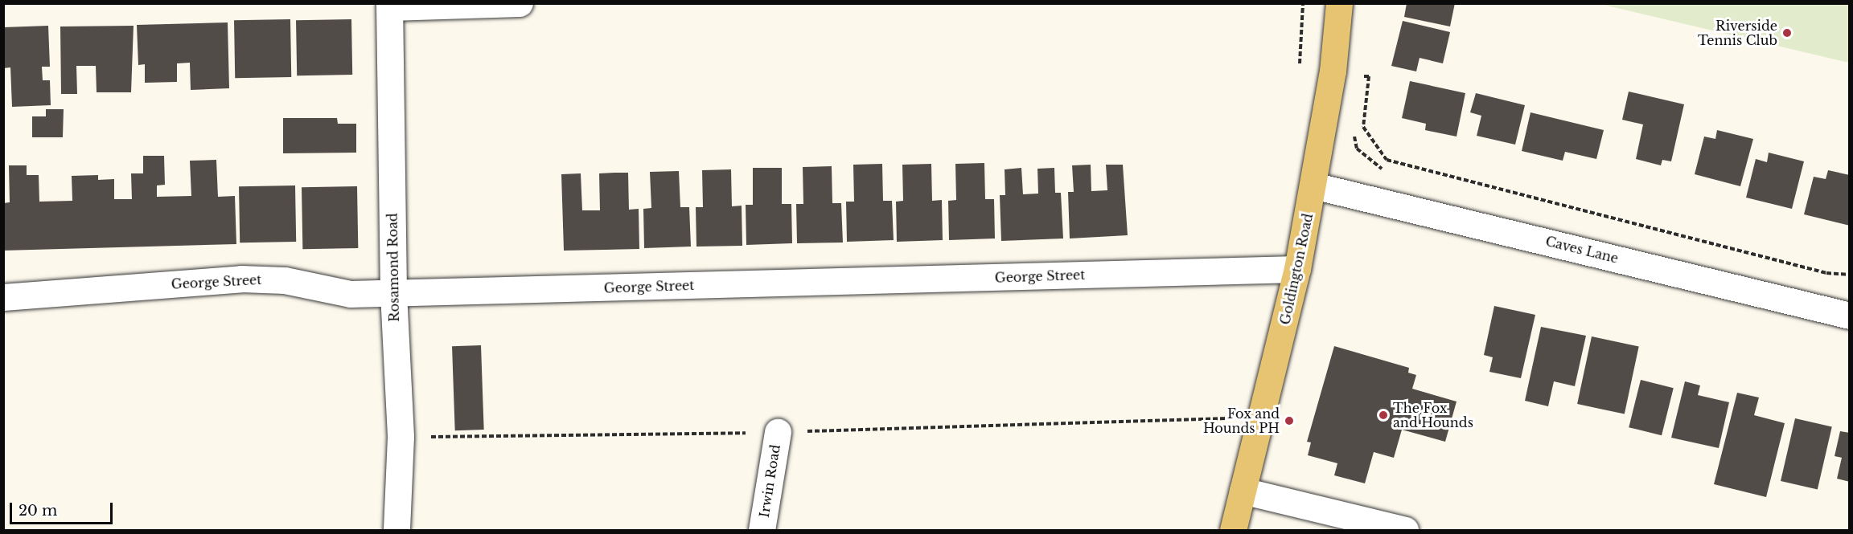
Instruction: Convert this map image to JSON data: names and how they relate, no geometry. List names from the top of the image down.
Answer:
{
  "streets": {
    "main road": ["Goldington Road"],
    "street": [
      "Caves Lane",
      "Rosamond Road",
      "George Street",
      "Irwin Road"
    ]
  },
  "crossings": [
    ["Caves Lane", "Goldington Road"],
    ["Rosamond Road", "George Street"],
    ["Goldington Road", "George Street"]
  ],
  "places": ["Riverside Tennis Club", "The Fox and Hounds", "Fox and Hounds PH"],
  "scale_bar": "20 m"
}
